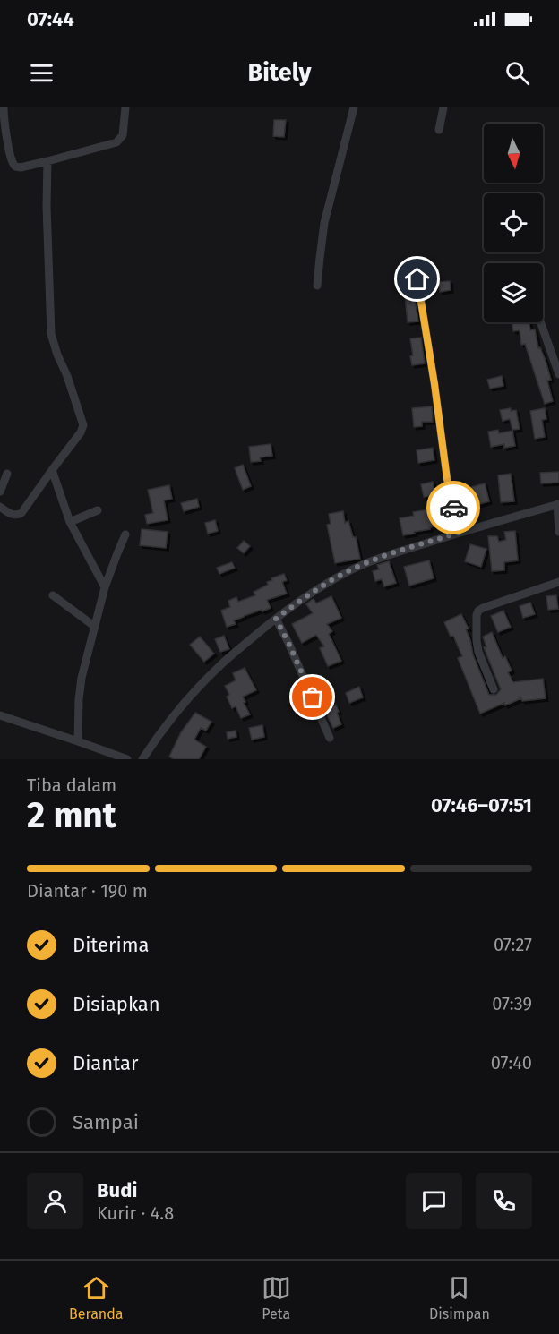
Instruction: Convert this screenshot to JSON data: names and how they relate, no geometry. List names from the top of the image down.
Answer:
{
  "north": "bottom",
  "page": {
    "status": "07:44",
    "header": "Bitely",
    "heading": ["2 mnt", "Tiba dalam", "07:46–07:51"],
    "panel": ["Budi", "Kurir · 4.8"],
    "bar": "Diantar · 190 m",
    "list": [
      ["Diterima", "07:27"],
      ["Disiapkan", "07:39"],
      ["Diantar", "07:40"],
      "Sampai"
    ],
    "tabs": ["Beranda", "Peta", "Disimpan"]
  }
}
